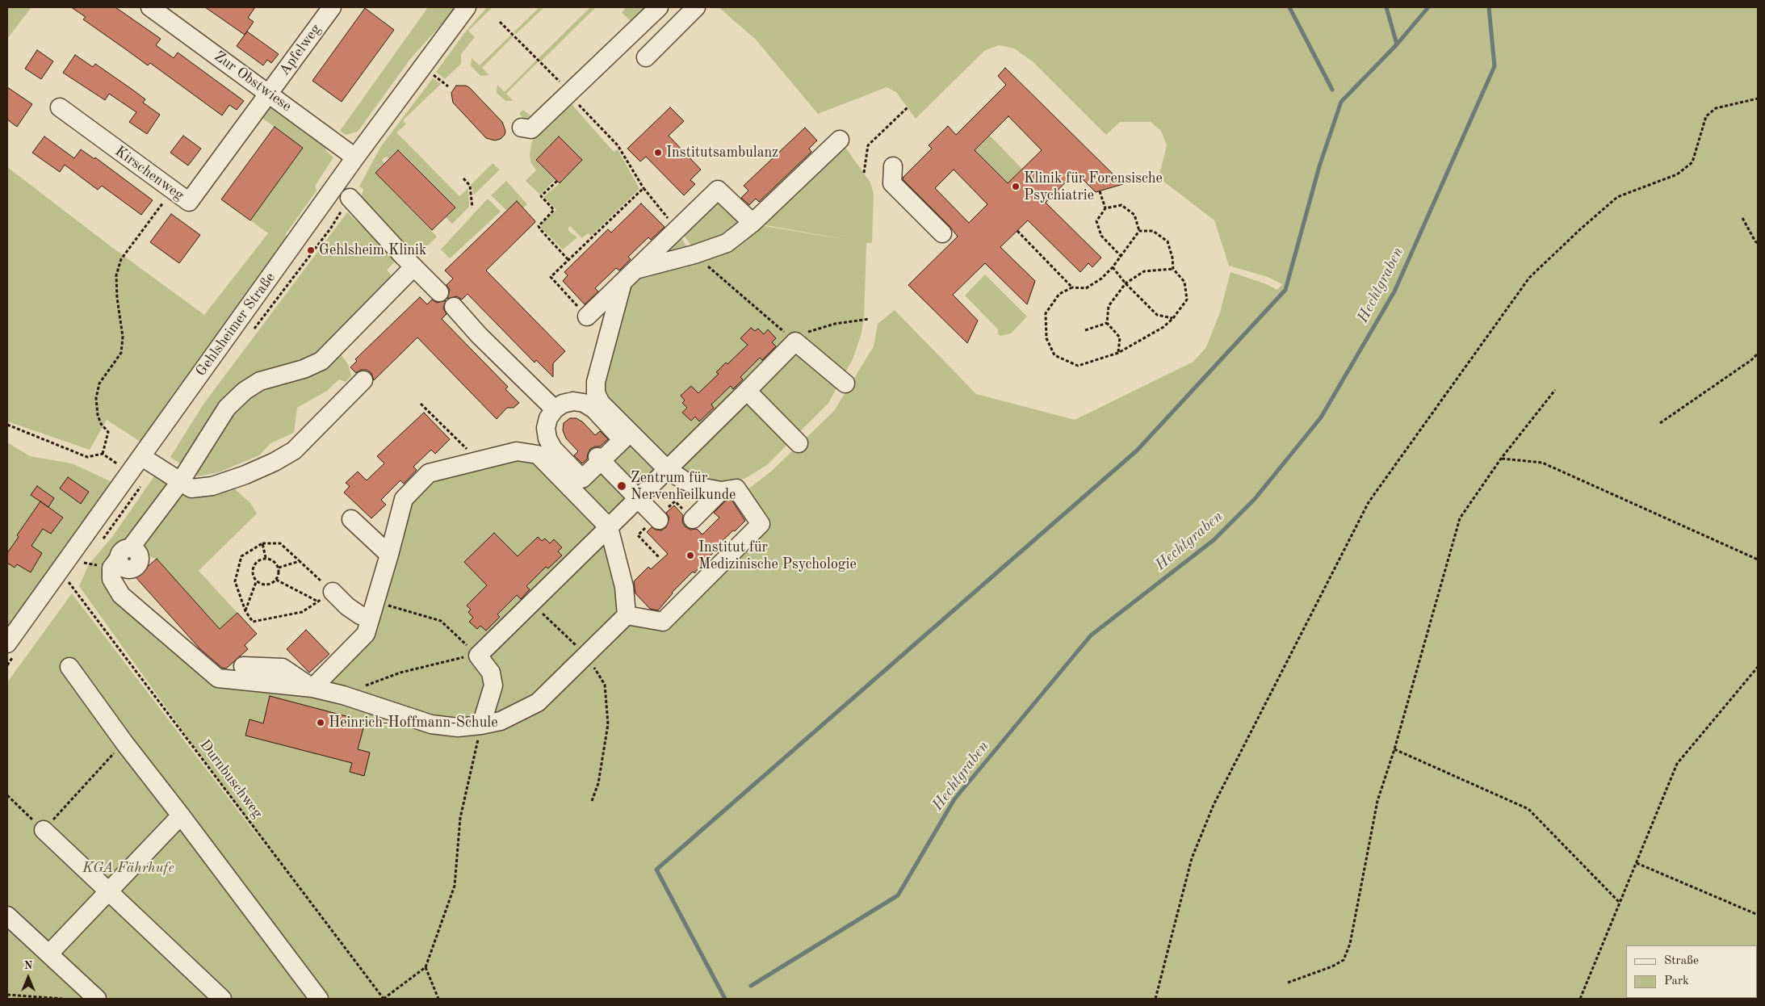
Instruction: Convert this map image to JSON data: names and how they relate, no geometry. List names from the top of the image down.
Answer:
{
  "streets": {
    "street": [
      "Apfelweg",
      "Zur Obstwiese",
      "Kirschenweg",
      "Gehlsheimer Straße"
    ],
    "path": ["Durnbuschweg"]
  },
  "crossings": [
    ["Apfelweg", "Zur Obstwiese"],
    ["Apfelweg", "Kirschenweg"],
    ["Zur Obstwiese", "Kirschenweg"],
    ["Zur Obstwiese", "Gehlsheimer Straße"],
    ["Gehlsheimer Straße", "Durnbuschweg"]
  ],
  "water": ["Hechtgraben"],
  "parks": ["KGA Fährhufe"],
  "places": [
    "Institutsambulanz",
    "Klinik für Forensische Psychiatrie",
    "Gehlsheim Klinik",
    "Zentrum für Nervenheilkunde",
    "Institut für Medizinische Psychologie",
    "Heinrich-Hoffmann-Schule"
  ],
  "legend": ["Straße", "Park"],
  "north": "top"
}
